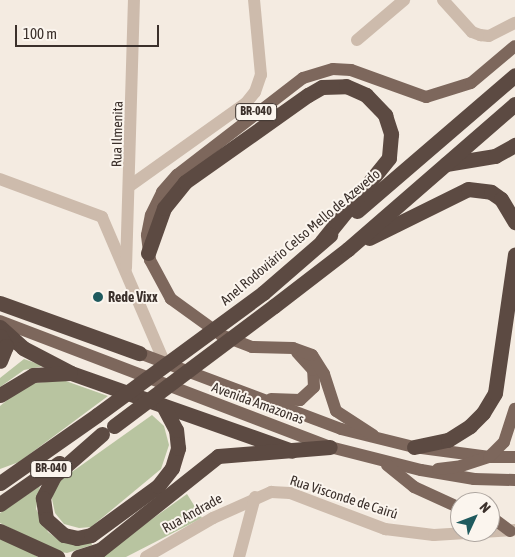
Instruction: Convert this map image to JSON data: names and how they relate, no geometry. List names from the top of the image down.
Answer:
{
  "streets": {
    "highway": ["BR-040", "Anel Rodoviário Celso Mello de Azevedo", "Avenida Amazonas"],
    "street": ["Rua Ilmenita", "Rua Visconde de Cairú", "Rua Andrade"]
  },
  "crossings": [
    ["BR-040", "Avenida Amazonas"],
    ["Rua Visconde de Cairú", "Rua Andrade"]
  ],
  "places": ["Rede Vixx"],
  "scale_bar": "100 m",
  "north": "top right"
}
